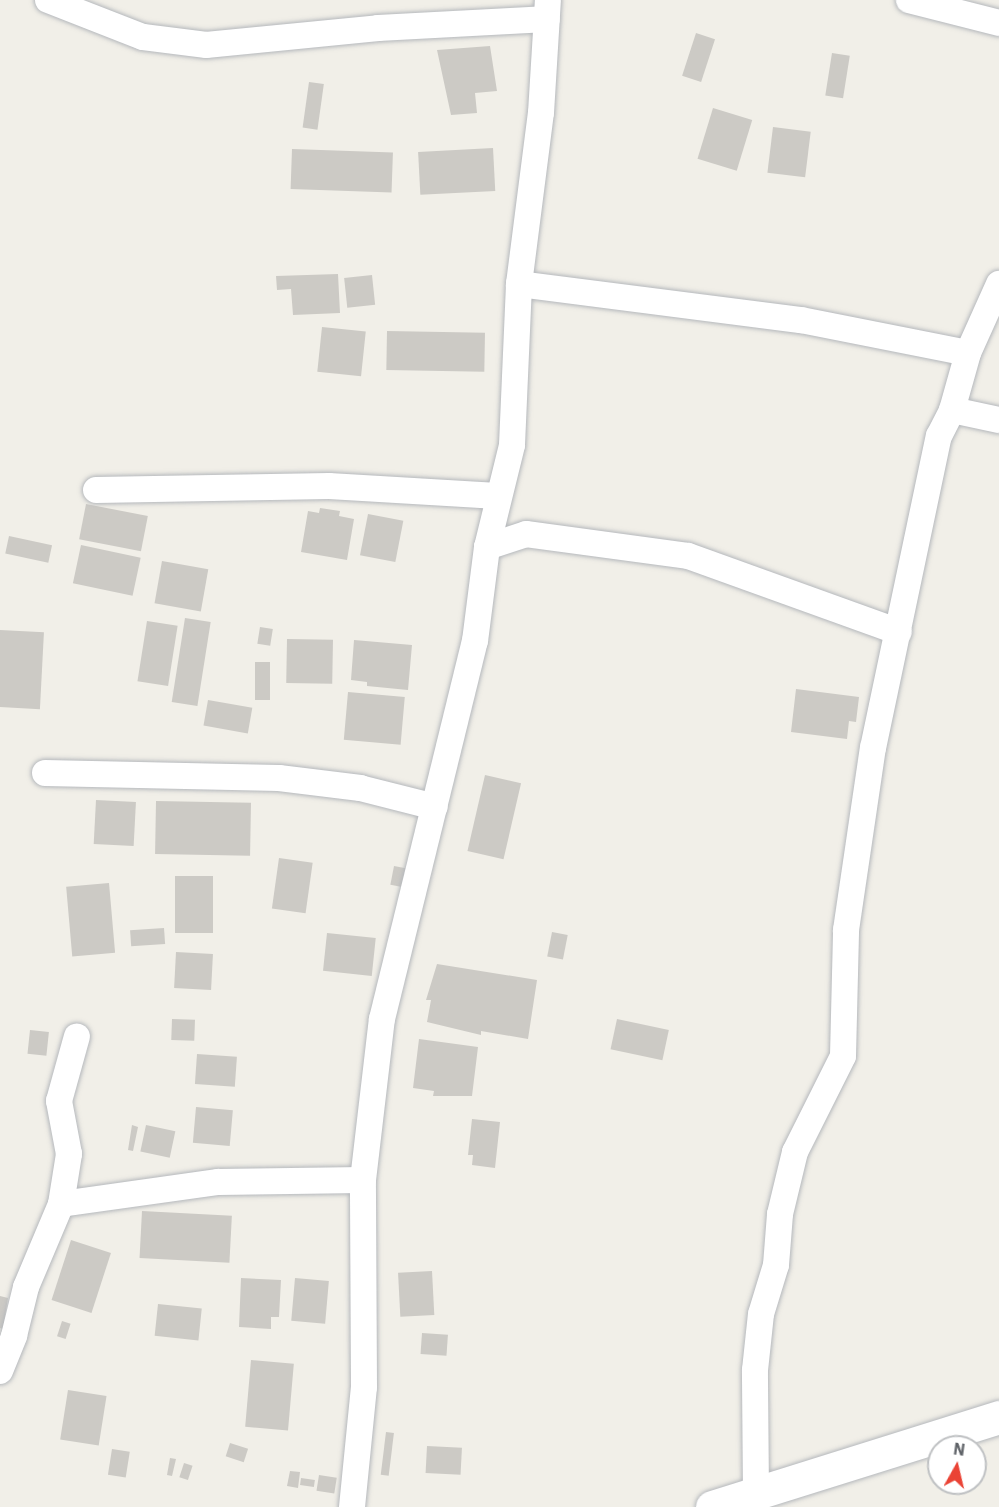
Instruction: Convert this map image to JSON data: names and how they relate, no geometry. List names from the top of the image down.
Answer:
{
  "north": "top"
}
